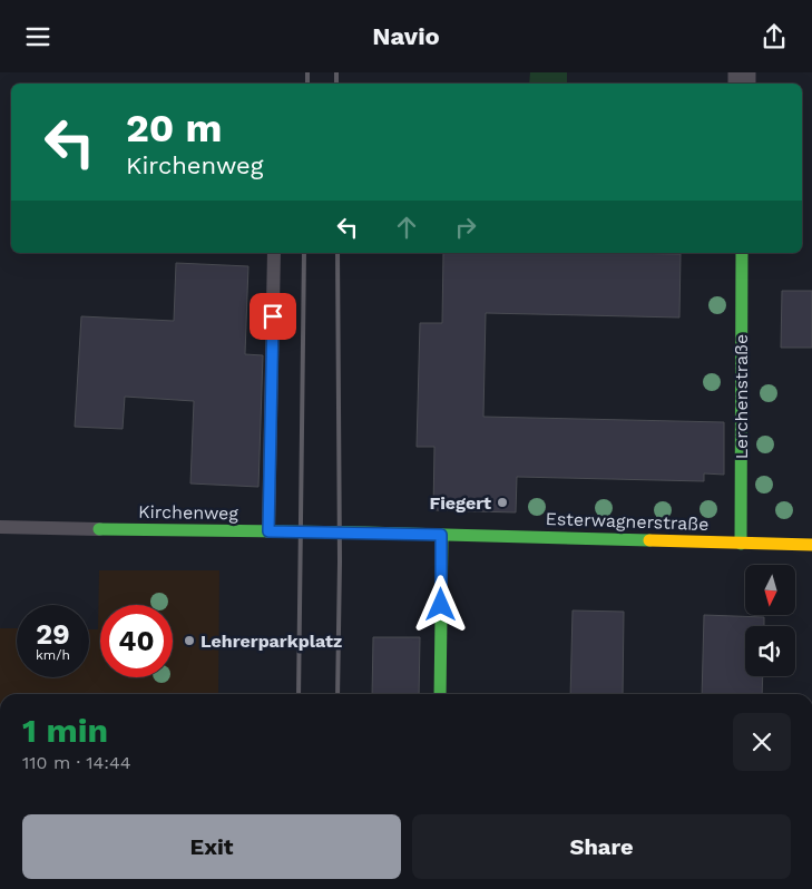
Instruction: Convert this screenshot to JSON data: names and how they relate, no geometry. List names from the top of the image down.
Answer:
{
  "streets": {
    "street": ["Lerchenstraße", "Kirchenweg", "Esterwagnerstraße"]
  },
  "crossings": [
    ["Lerchenstraße", "Esterwagnerstraße"],
    ["Kirchenweg", "Esterwagnerstraße"]
  ],
  "places": ["Fiegert", "Lehrerparkplatz"],
  "north": "bottom",
  "page": {
    "header": "Navio",
    "turn": ["20 m", "Kirchenweg"],
    "speed": "29 km/h",
    "limit": "40",
    "heading": ["1 min", "110 m · 14:44"],
    "buttons": ["Exit", "Share"]
  }
}
